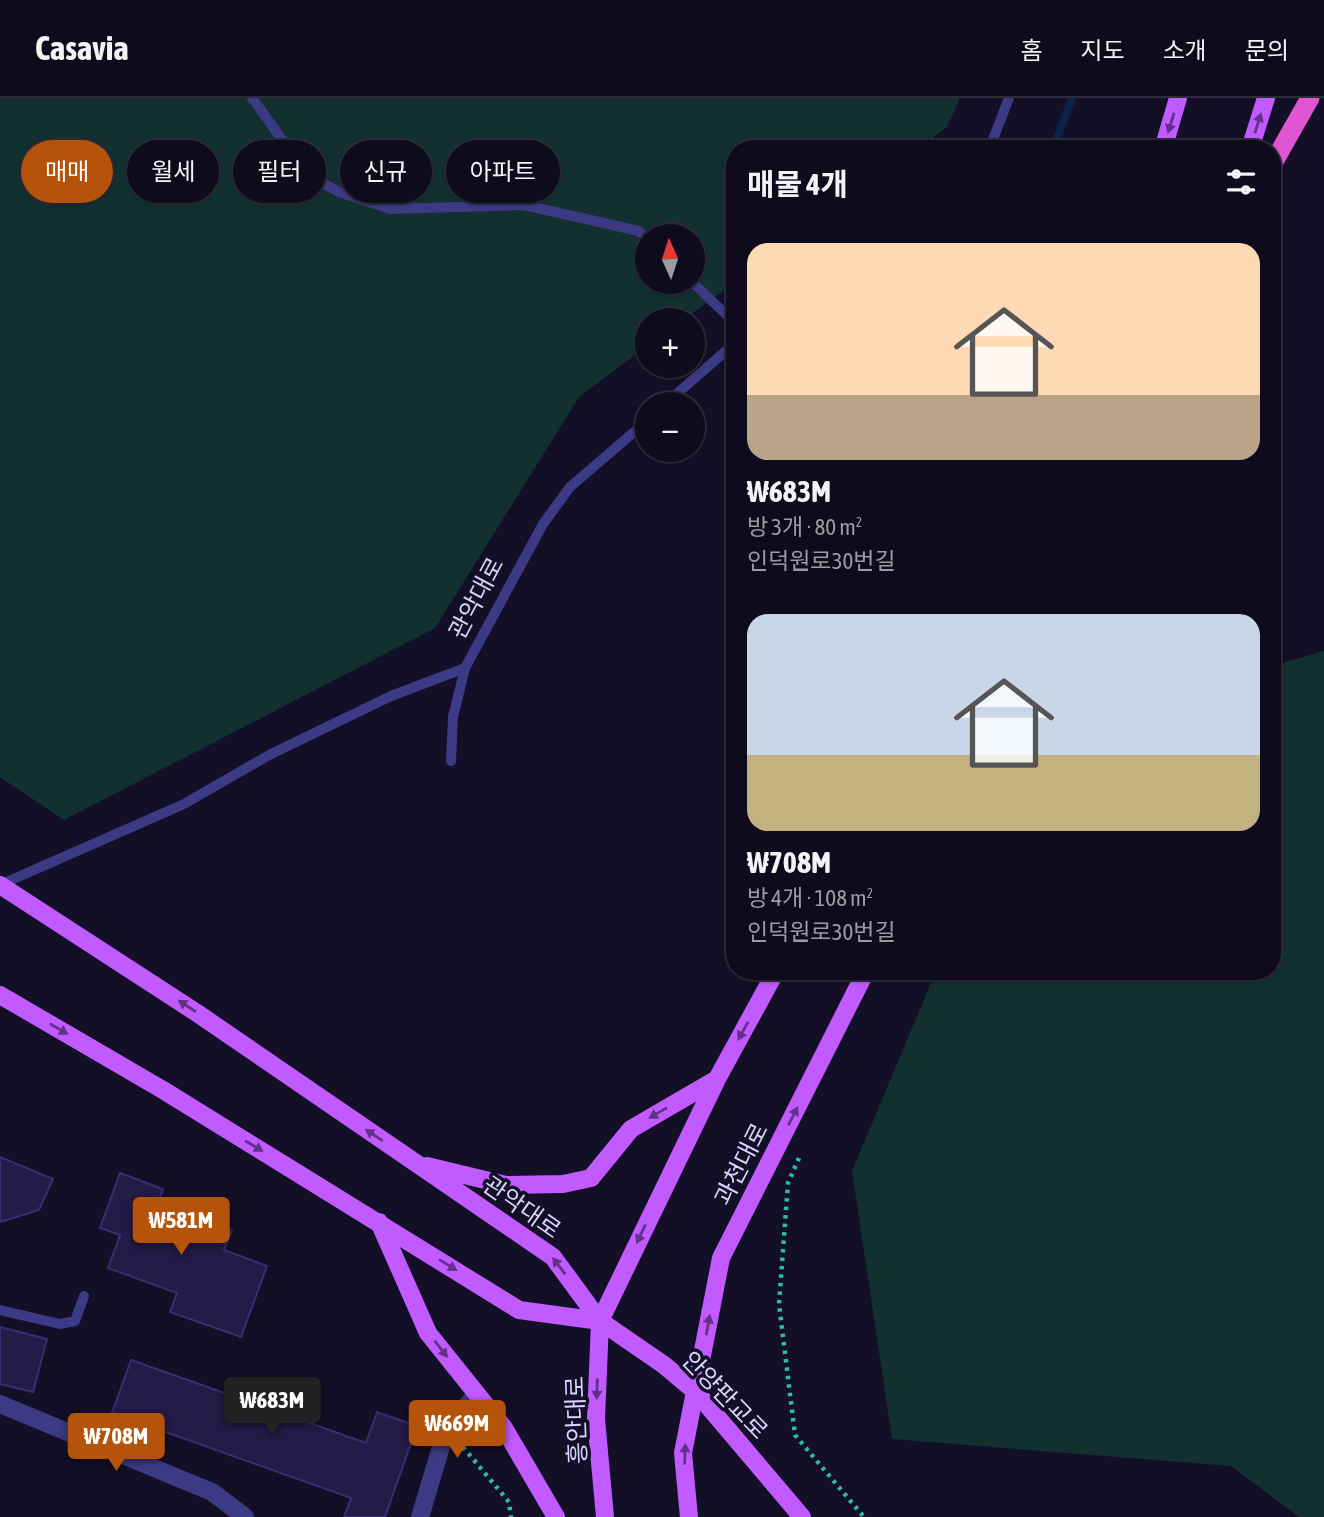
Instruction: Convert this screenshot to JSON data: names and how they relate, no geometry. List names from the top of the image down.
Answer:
{
  "streets": {
    "main road": [
      "관악대로",
      "과천대로",
      "안양판교로",
      "흥안대로"
    ]
  },
  "crossings": [
    ["관악대로", "안양판교로"],
    ["관악대로", "흥안대로"],
    ["과천대로", "안양판교로"],
    ["안양판교로", "흥안대로"]
  ],
  "one_way": ["관악대로"],
  "north": "top",
  "page": {
    "header": "Casavia",
    "nav": [
      "홈",
      "지도",
      "소개",
      "문의"
    ],
    "chip": [
      "매매",
      "월세",
      "필터",
      "신규",
      "아파트"
    ],
    "heading": "매물 4개",
    "map_buttons": ["+", "−"],
    "list": [
      {
        "name": "₩683M",
        "note": "방 3개 · 80 m² · 인덕원로30번길"
      },
      {
        "name": "₩708M",
        "note": "방 4개 · 108 m² · 인덕원로30번길"
      }
    ],
    "price": [
      "₩581M",
      "₩683M",
      "₩669M",
      "₩708M"
    ]
  }
}
